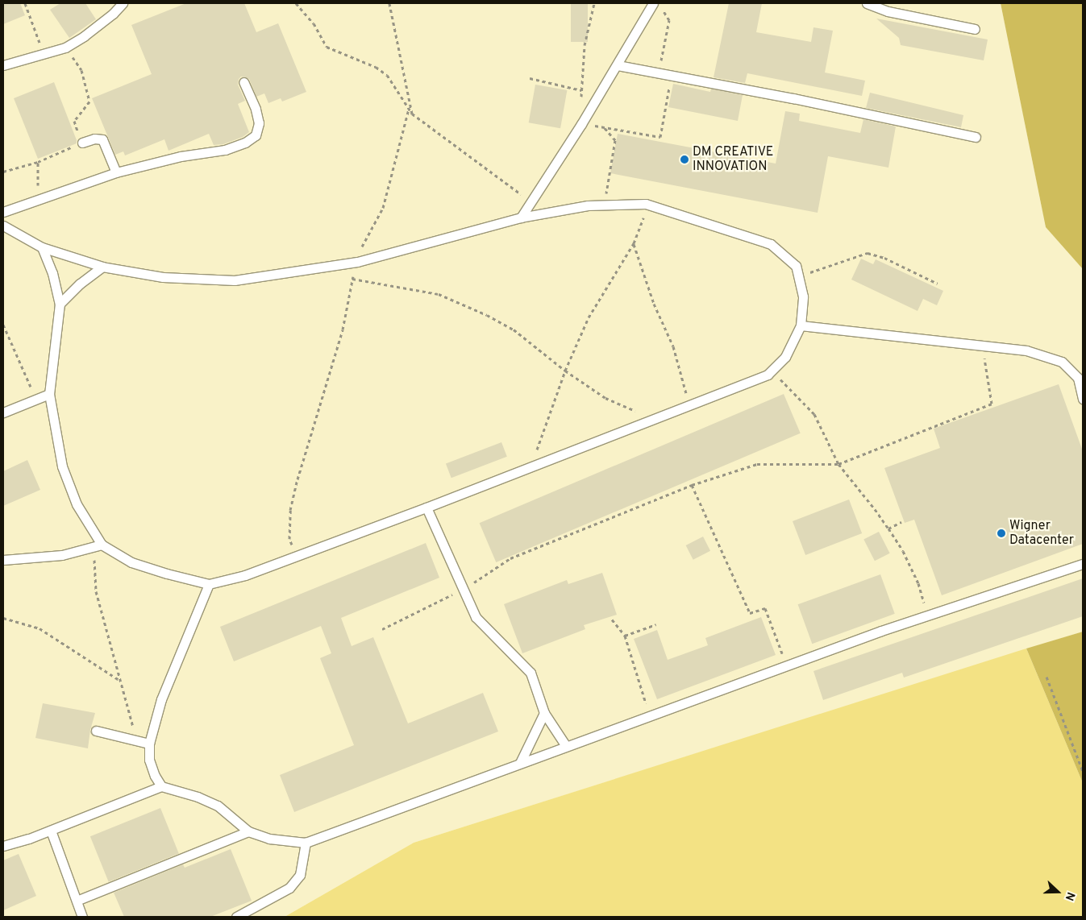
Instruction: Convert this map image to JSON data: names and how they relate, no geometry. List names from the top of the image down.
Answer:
{
  "places": ["DM CREATIVE INNOVATION", "Wigner Datacenter"],
  "north": "right"
}
